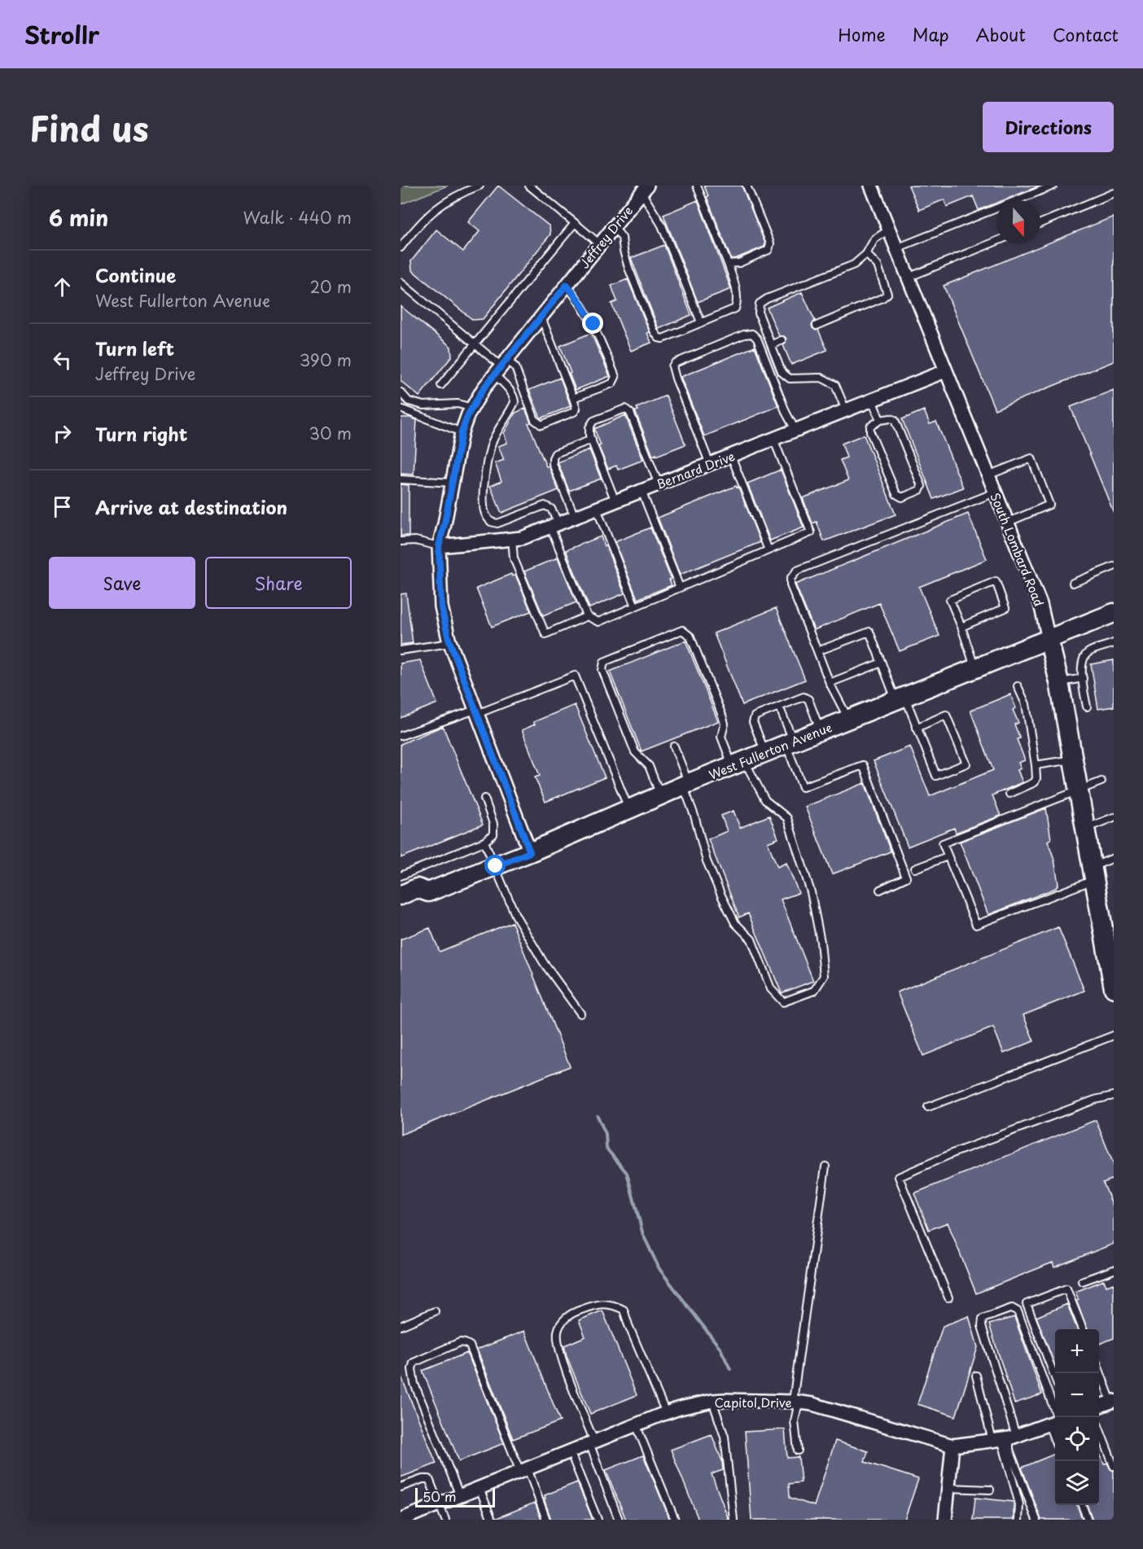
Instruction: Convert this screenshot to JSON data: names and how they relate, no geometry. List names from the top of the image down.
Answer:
{
  "streets": {
    "street": [
      "Jeffrey Drive",
      "Bernard Drive",
      "South Lombard Road",
      "West Fullerton Avenue",
      "Capitol Drive"
    ]
  },
  "crossings": [
    ["Jeffrey Drive", "Bernard Drive"],
    ["Jeffrey Drive", "West Fullerton Avenue"],
    ["Bernard Drive", "South Lombard Road"],
    ["South Lombard Road", "West Fullerton Avenue"]
  ],
  "scale_bar": "50 m",
  "north": "bottom",
  "page": {
    "header": "Strollr",
    "nav": [
      "Home",
      "Map",
      "About",
      "Contact"
    ],
    "title": "Find us",
    "buttons": [
      "Directions",
      ["Save", "Share"]
    ],
    "heading": ["6 min", "Walk · 440 m"],
    "list": [
      ["Continue", "West Fullerton Avenue", "20 m"],
      ["Turn left", "Jeffrey Drive", "390 m"],
      ["Turn right", "30 m"],
      "Arrive at destination"
    ],
    "map_buttons": ["+", "−"],
    "scale": "50 m"
  }
}
